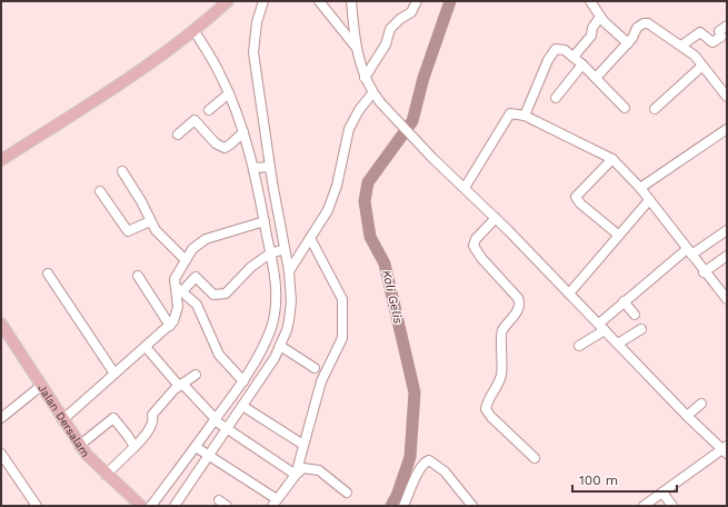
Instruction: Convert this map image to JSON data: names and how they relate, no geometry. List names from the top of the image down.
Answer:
{
  "streets": {
    "main road": ["Jalan Dersalam"]
  },
  "water": ["Kali Gelis"],
  "scale_bar": "100 m"
}
